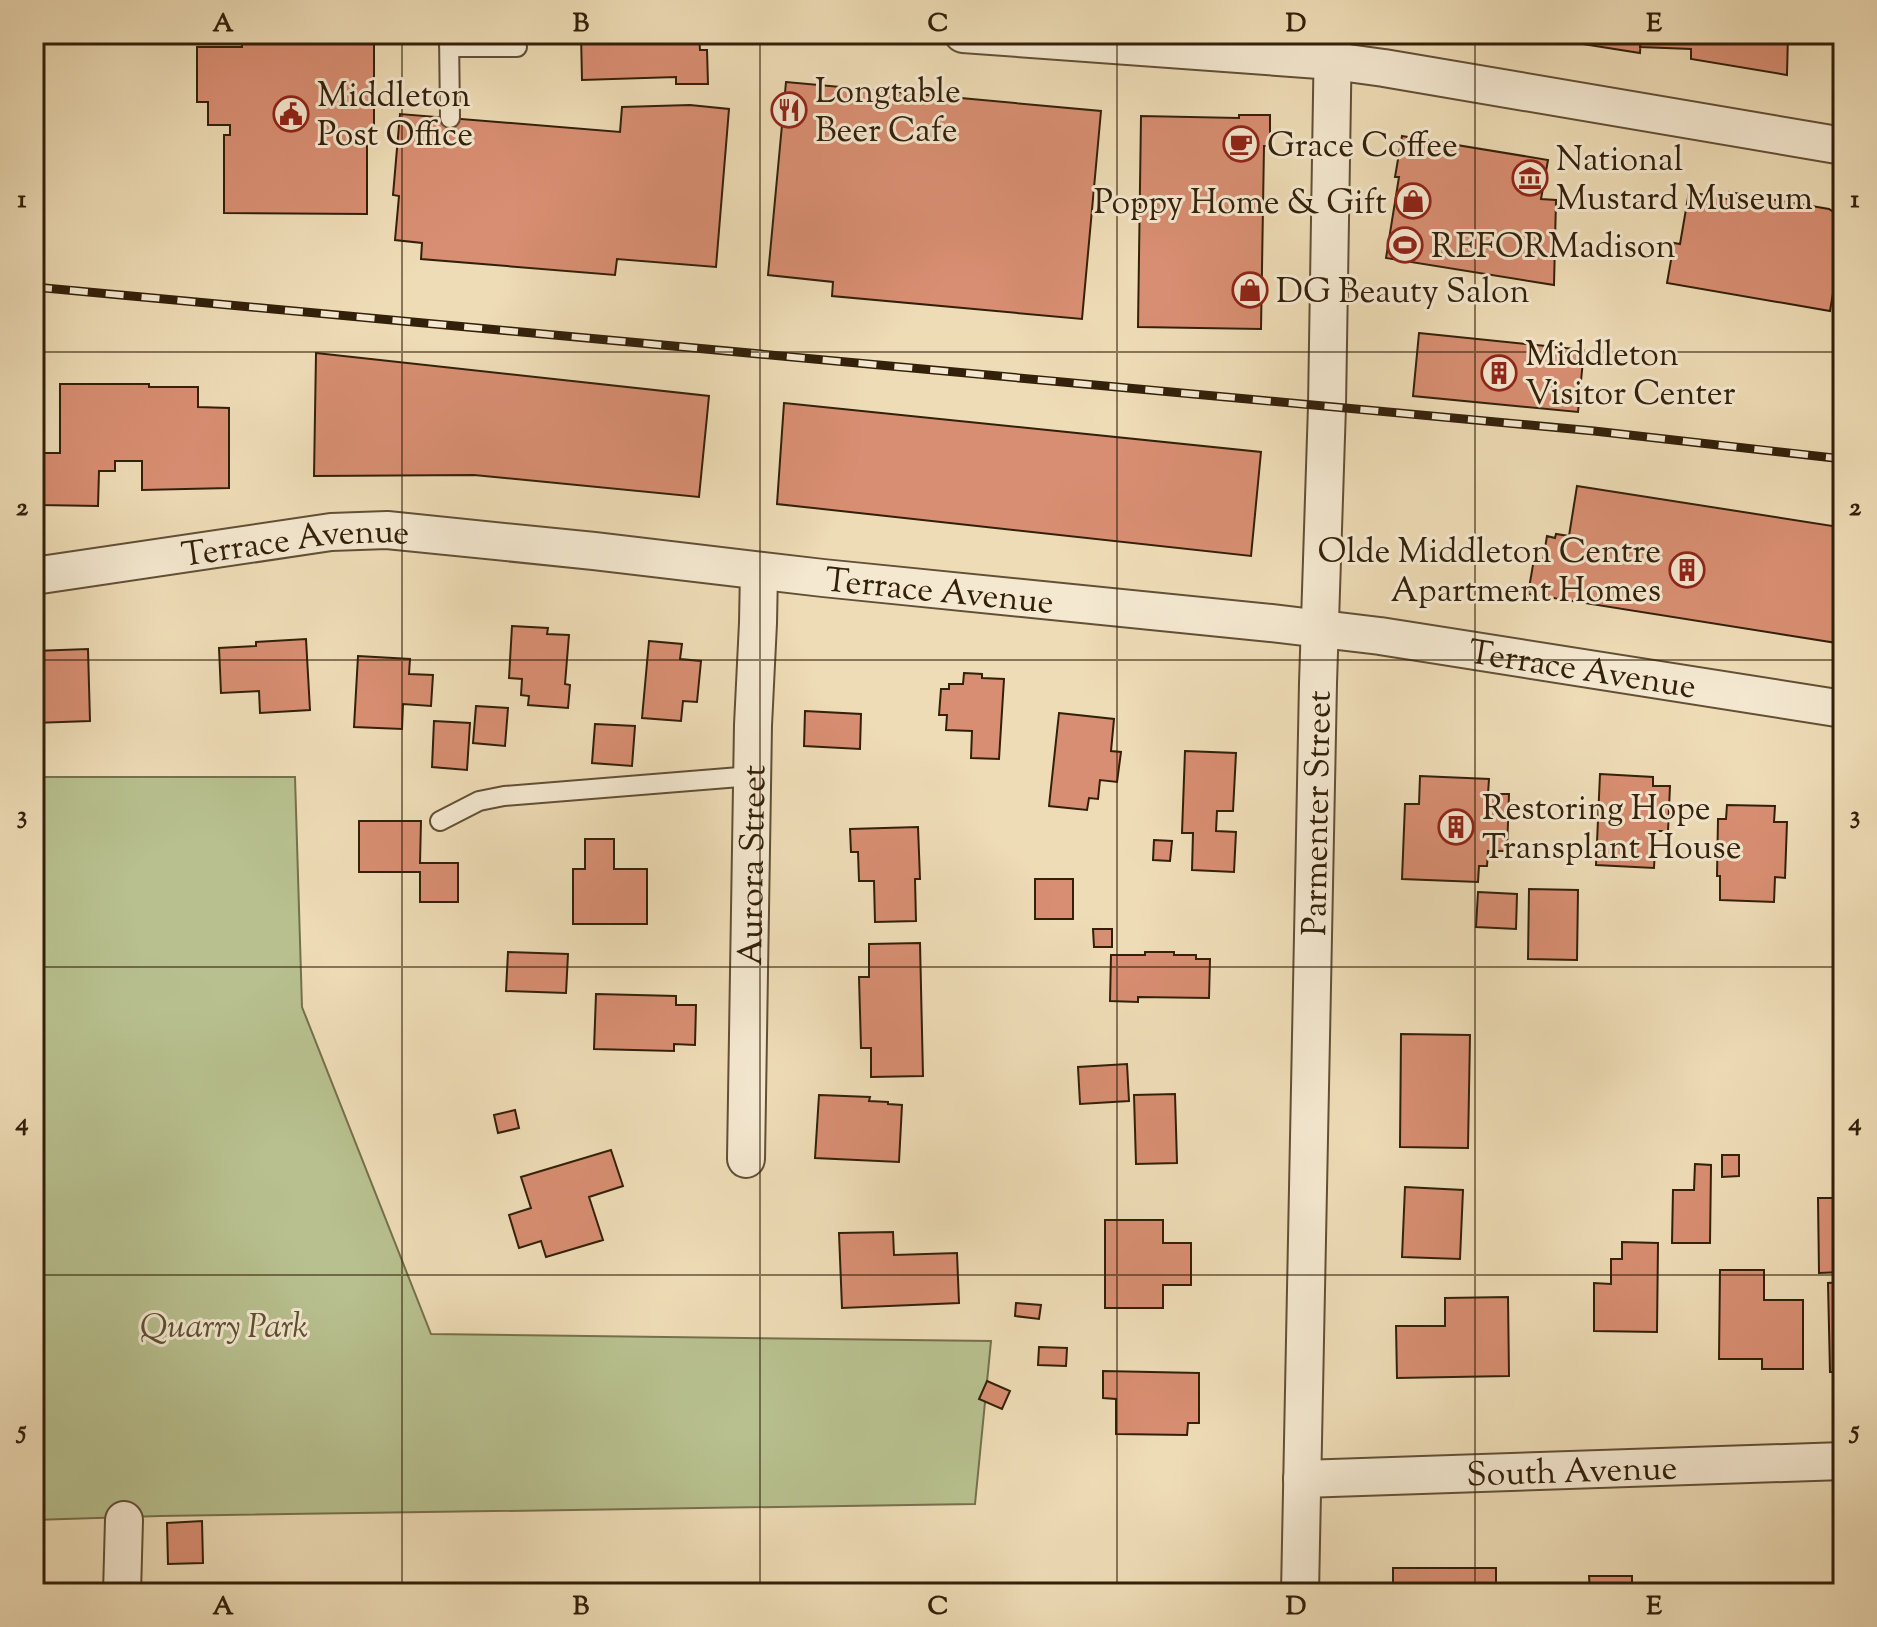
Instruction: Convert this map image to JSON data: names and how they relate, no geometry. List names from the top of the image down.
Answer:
{
  "streets": {
    "street": [
      "Terrace Avenue",
      "Parmenter Street",
      "Aurora Street",
      "South Avenue"
    ]
  },
  "crossings": [
    ["Terrace Avenue", "Parmenter Street"],
    ["Terrace Avenue", "Aurora Street"],
    ["Parmenter Street", "South Avenue"]
  ],
  "parks": ["Quarry Park"],
  "places": {
    "restaurant": ["Longtable Beer Cafe"],
    "public building": ["Middleton Post Office"],
    "cafe": ["Grace Coffee"],
    "museum": ["National Mustard Museum"],
    "shop": ["Poppy Home & Gift", "DG Beauty Salon"],
    "sports": ["REFORMadison"],
    "building": ["Middleton Visitor Center", "Olde Middleton Centre Apartment Homes", "Restoring Hope Transplant House"]
  },
  "grid": {
    "columns": [
      "A",
      "B",
      "C",
      "D",
      "E"
    ],
    "rows": [
      "1",
      "2",
      "3",
      "4",
      "5"
    ]
  }
}
